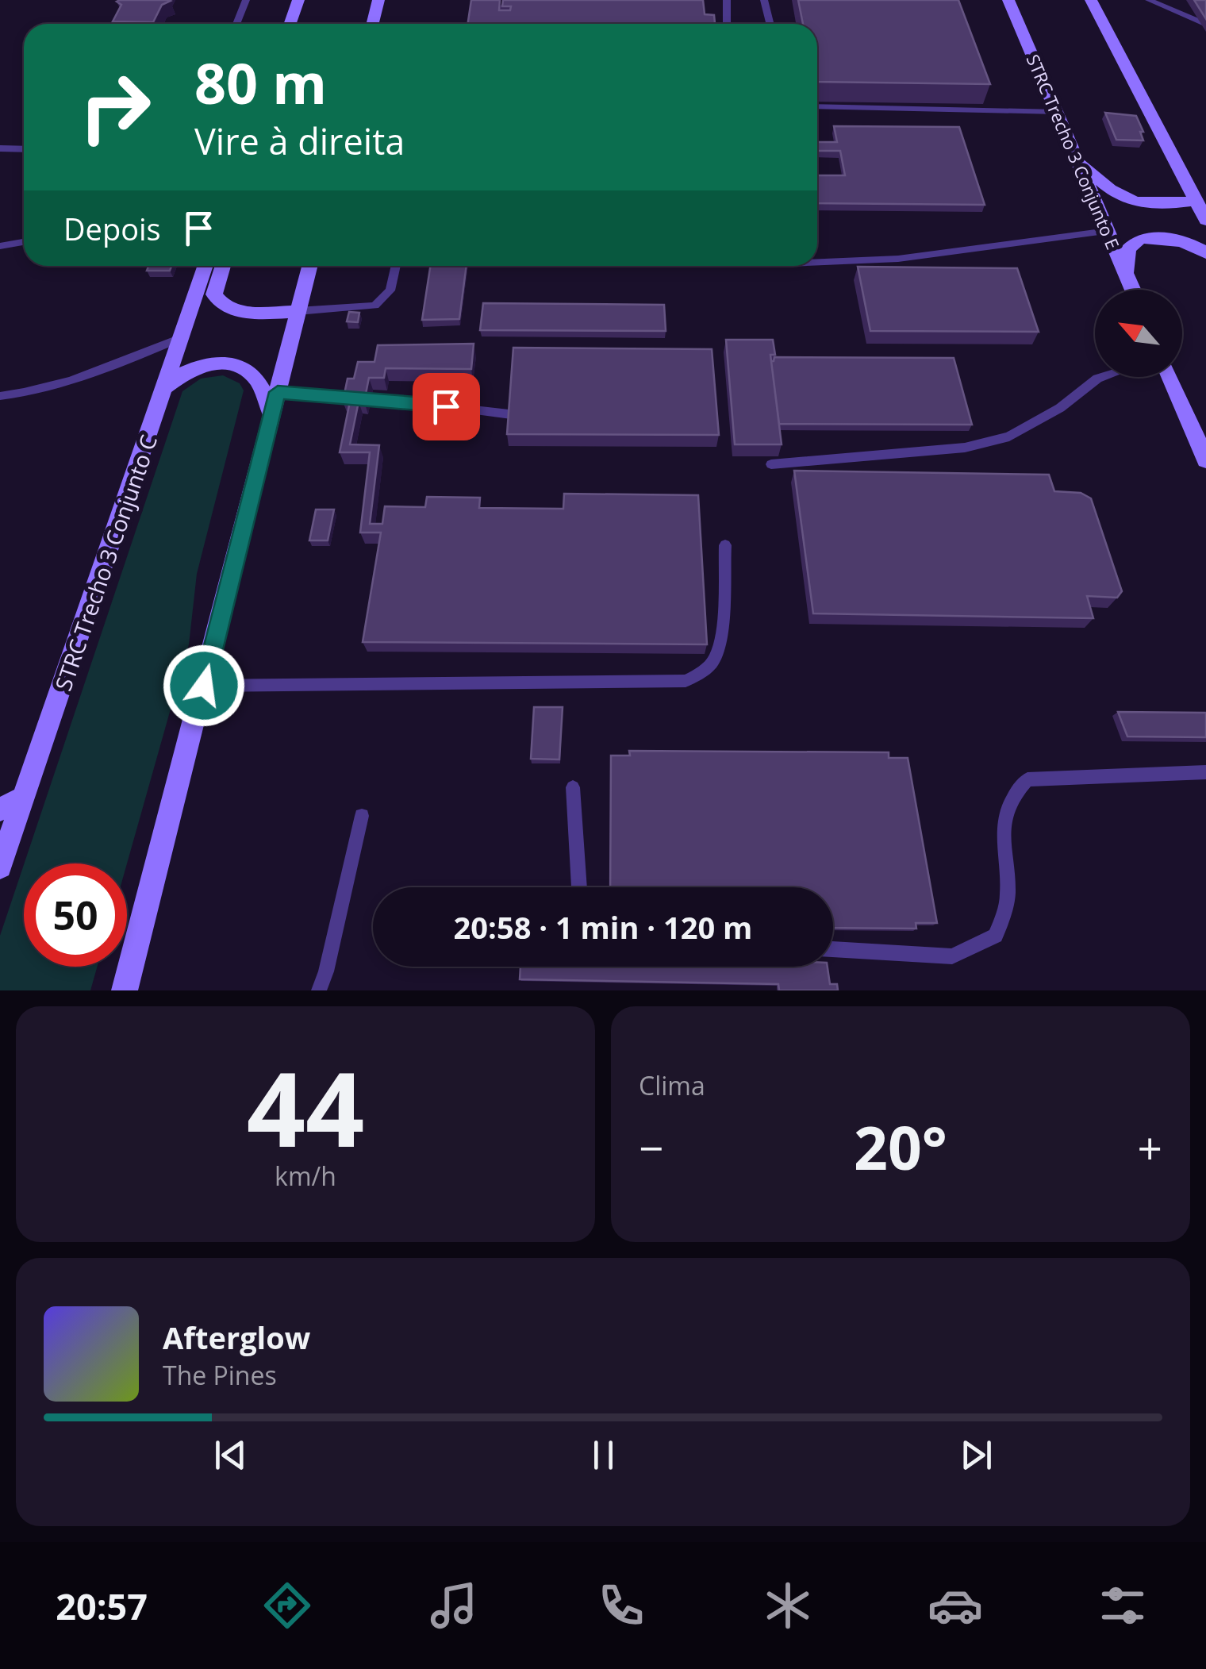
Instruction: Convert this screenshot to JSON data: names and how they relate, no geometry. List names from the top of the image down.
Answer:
{
  "streets": {
    "main road": ["STRC Trecho 3 Conjunto E", "STRC Trecho 3 Conjunto C"]
  },
  "north": "top left",
  "page": {
    "turn": ["80 m", "Vire à direita"],
    "then": "Depois",
    "limit": "50",
    "trip": "20:58 · 1 min · 120 m",
    "tile": [
      ["44", "km/h"],
      "Clima"
    ],
    "heat": ["−", "20°", "+"],
    "song": ["Afterglow", "The Pines"],
    "tabs": "20:57"
  }
}
